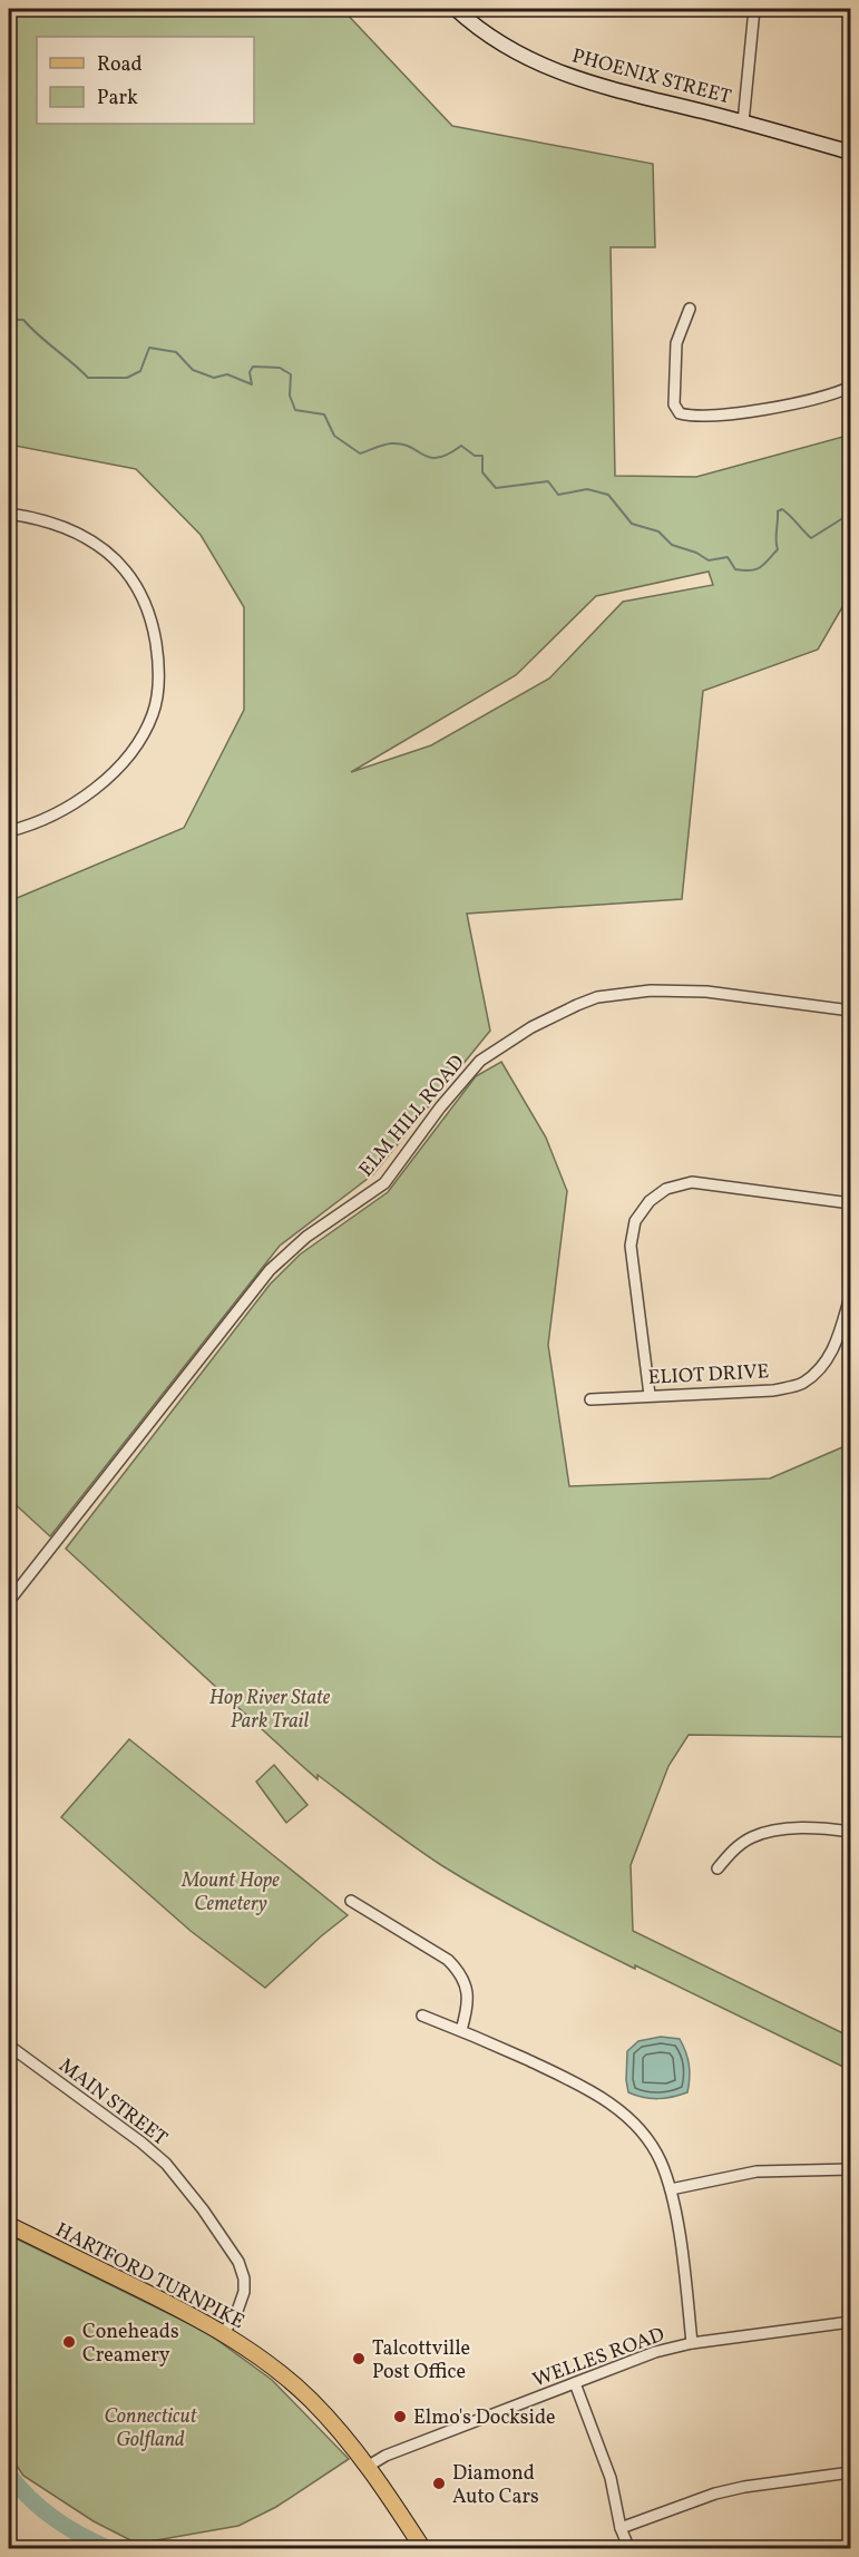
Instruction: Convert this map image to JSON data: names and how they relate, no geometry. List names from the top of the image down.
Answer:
{
  "streets": {
    "main road": ["HARTFORD TURNPIKE"],
    "street": [
      "PHOENIX STREET",
      "ELM HILL ROAD",
      "ELIOT DRIVE",
      "MAIN STREET",
      "WELLES ROAD"
    ]
  },
  "crossings": [
    ["MAIN STREET", "HARTFORD TURNPIKE"],
    ["HARTFORD TURNPIKE", "WELLES ROAD"]
  ],
  "parks": ["Hop River State Park Trail", "Mount Hope Cemetery", "Connecticut Golfland"],
  "places": [
    "Coneheads Creamery",
    "Talcottville Post Office",
    "Elmo's Dockside",
    "Diamond Auto Cars"
  ],
  "legend": ["Road", "Park"]
}
